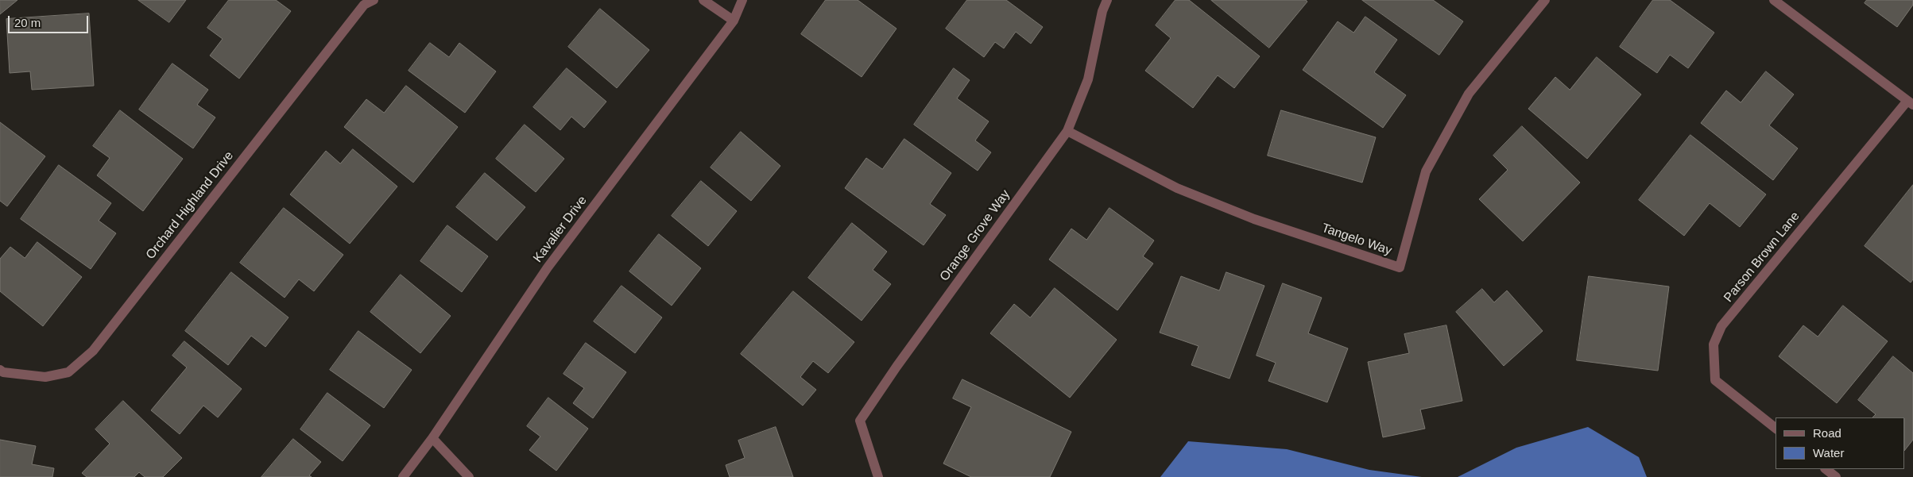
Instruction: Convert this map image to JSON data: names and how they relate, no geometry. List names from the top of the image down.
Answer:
{
  "streets": {
    "street": [
      "Orchard Highland Drive",
      "Kavalier Drive",
      "Orange Grove Way",
      "Tangelo Way",
      "Parson Brown Lane"
    ]
  },
  "crossings": [
    ["Orange Grove Way", "Tangelo Way"]
  ],
  "legend": ["Road", "Water"],
  "scale_bar": "20 m"
}
